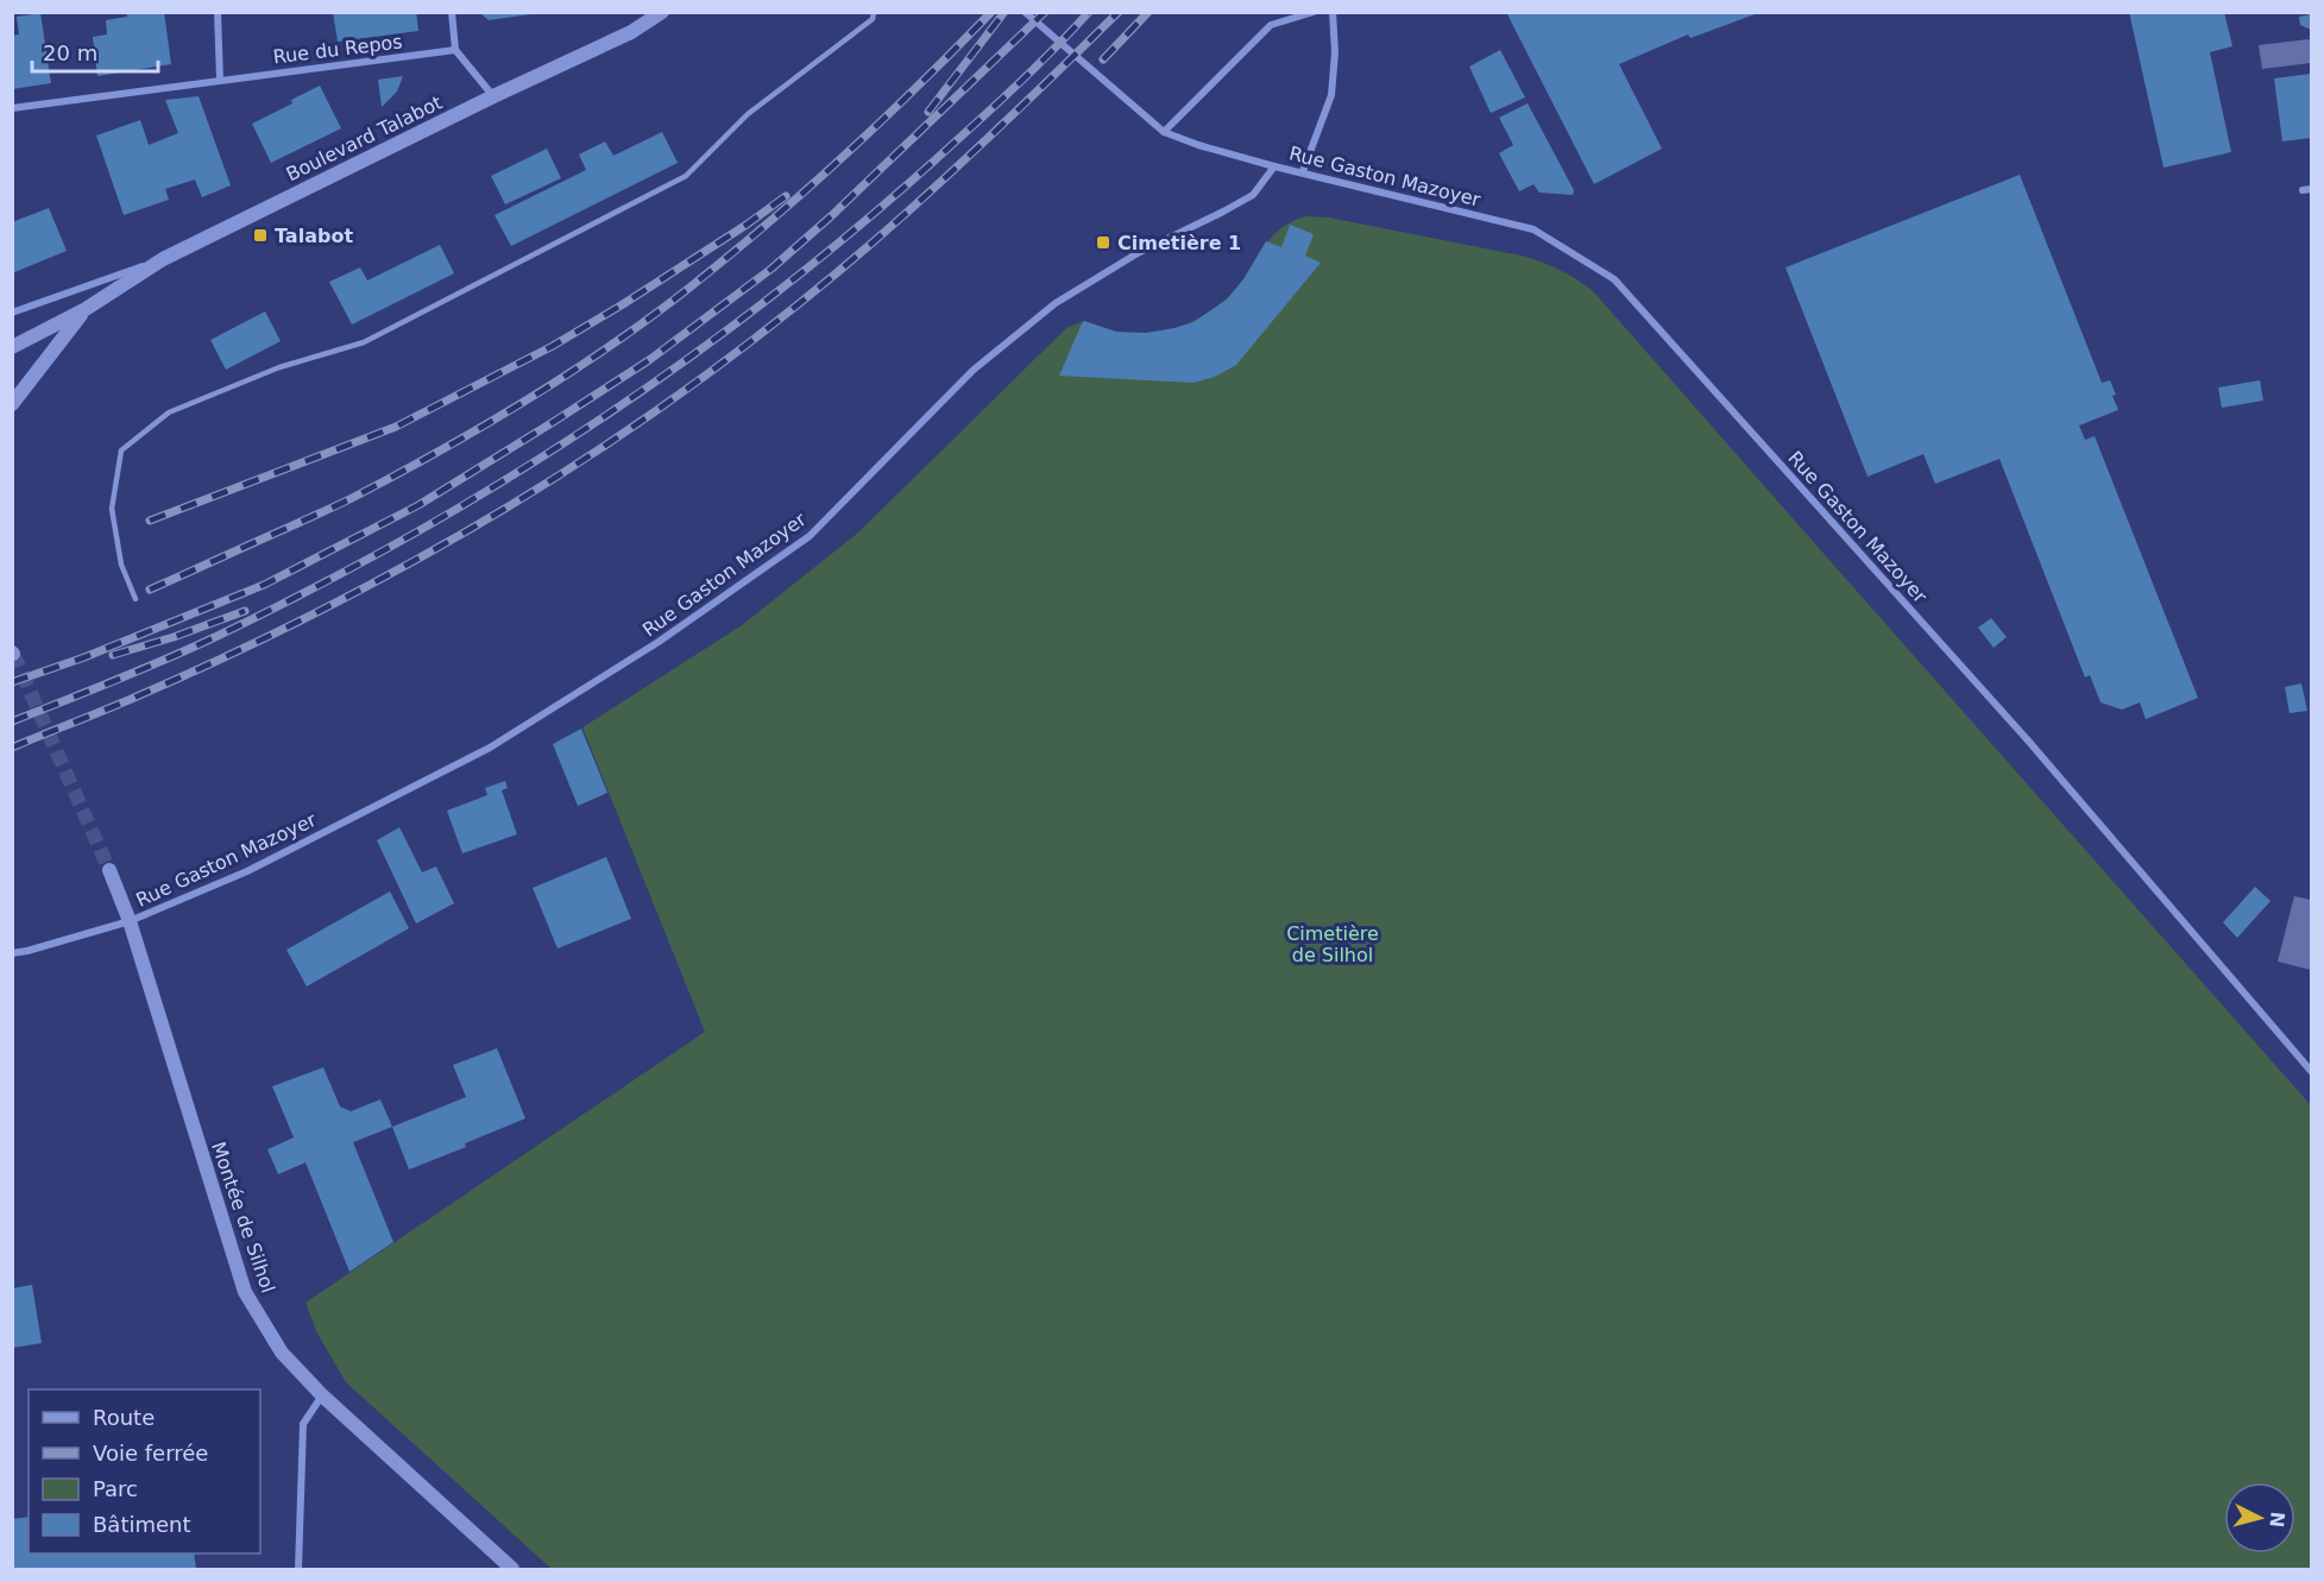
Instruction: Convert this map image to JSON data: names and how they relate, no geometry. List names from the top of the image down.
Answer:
{
  "streets": {
    "main road": ["Boulevard Talabot", "Montée de Silhol"],
    "street": ["Rue du Repos", "Rue Gaston Mazoyer"]
  },
  "crossings": [
    ["Rue Gaston Mazoyer", "Montée de Silhol"]
  ],
  "parks": ["Cimetière de Silhol"],
  "places": {
    "transit": ["Talabot", "Cimetière 1"]
  },
  "legend": [
    "Route",
    "Voie ferrée",
    "Parc",
    "Bâtiment"
  ],
  "scale_bar": "20 m",
  "north": "right"
}
